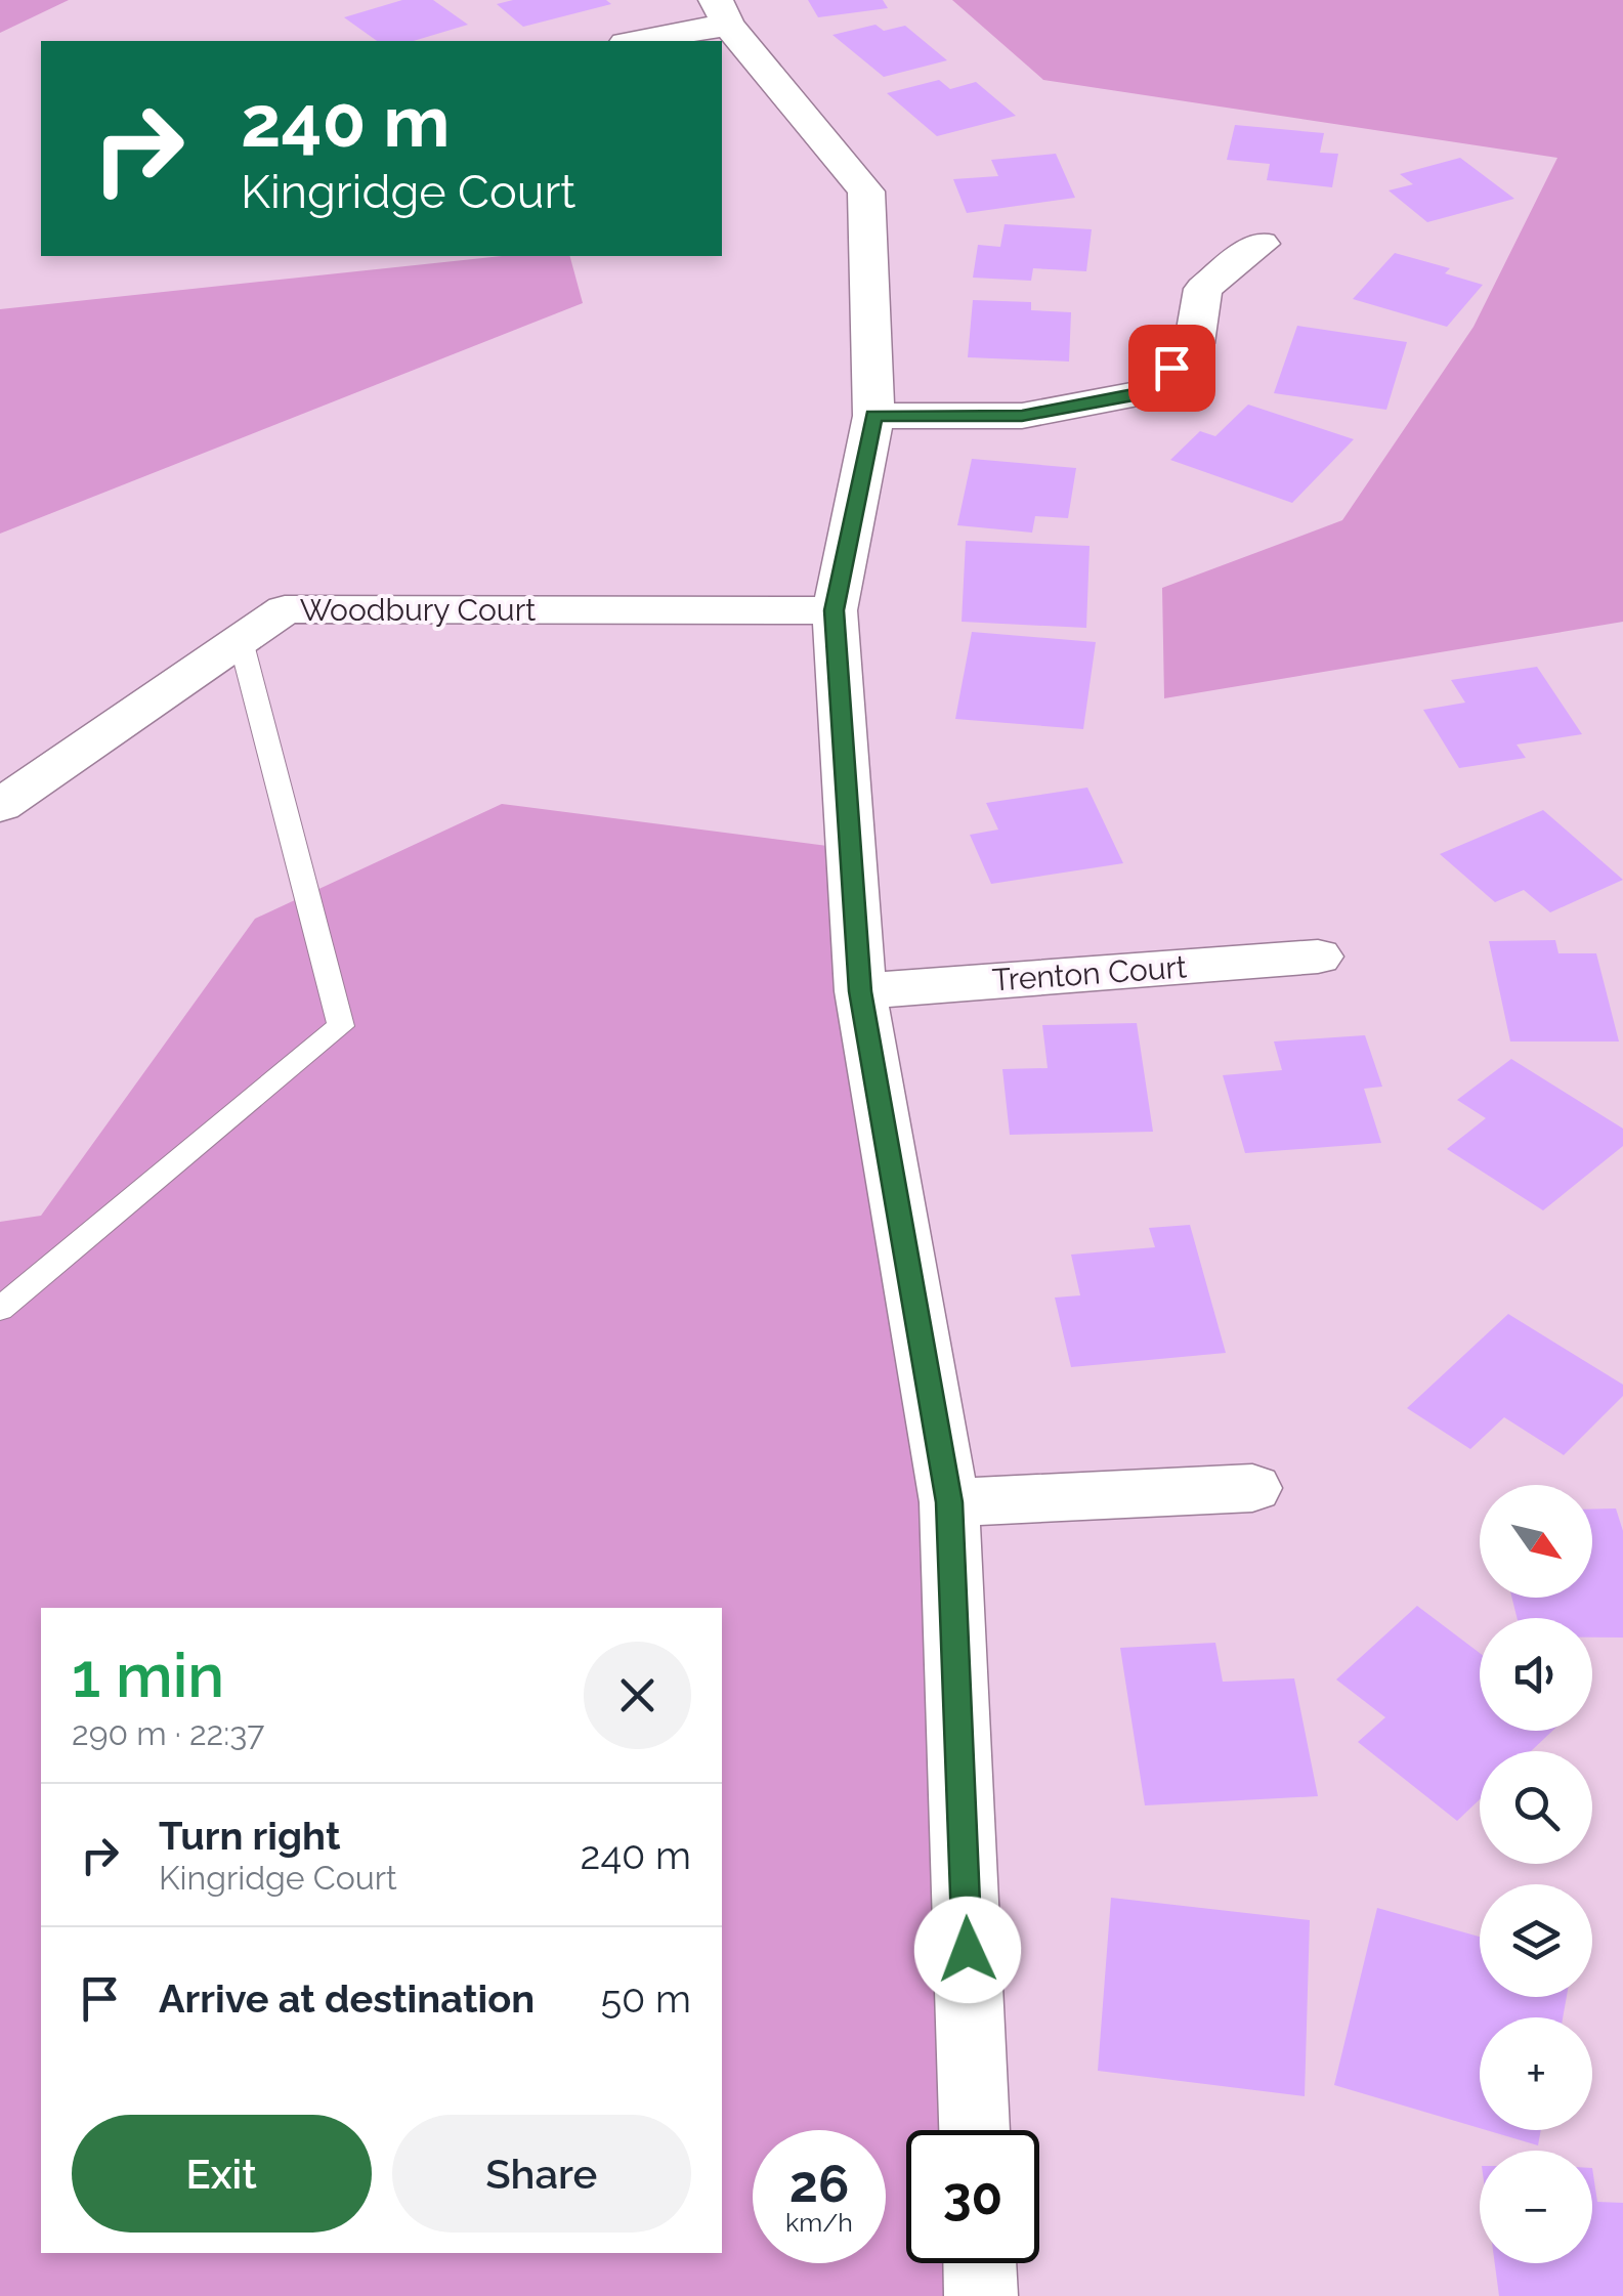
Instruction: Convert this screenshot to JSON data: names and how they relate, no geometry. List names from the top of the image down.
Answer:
{
  "streets": {
    "street": ["Woodbury Court", "Trenton Court"]
  },
  "north": "bottom right",
  "page": {
    "turn": ["240 m", "Kingridge Court"],
    "map_buttons": ["+", "−"],
    "heading": ["1 min", "290 m · 22:37"],
    "list": [
      {
        "name": "Turn right",
        "note": "Kingridge Court",
        "value": "240 m"
      },
      {
        "name": "Arrive at destination",
        "value": "50 m"
      }
    ],
    "buttons": ["Exit", "Share"],
    "speed": "26 km/h",
    "limit": "30"
  }
}
